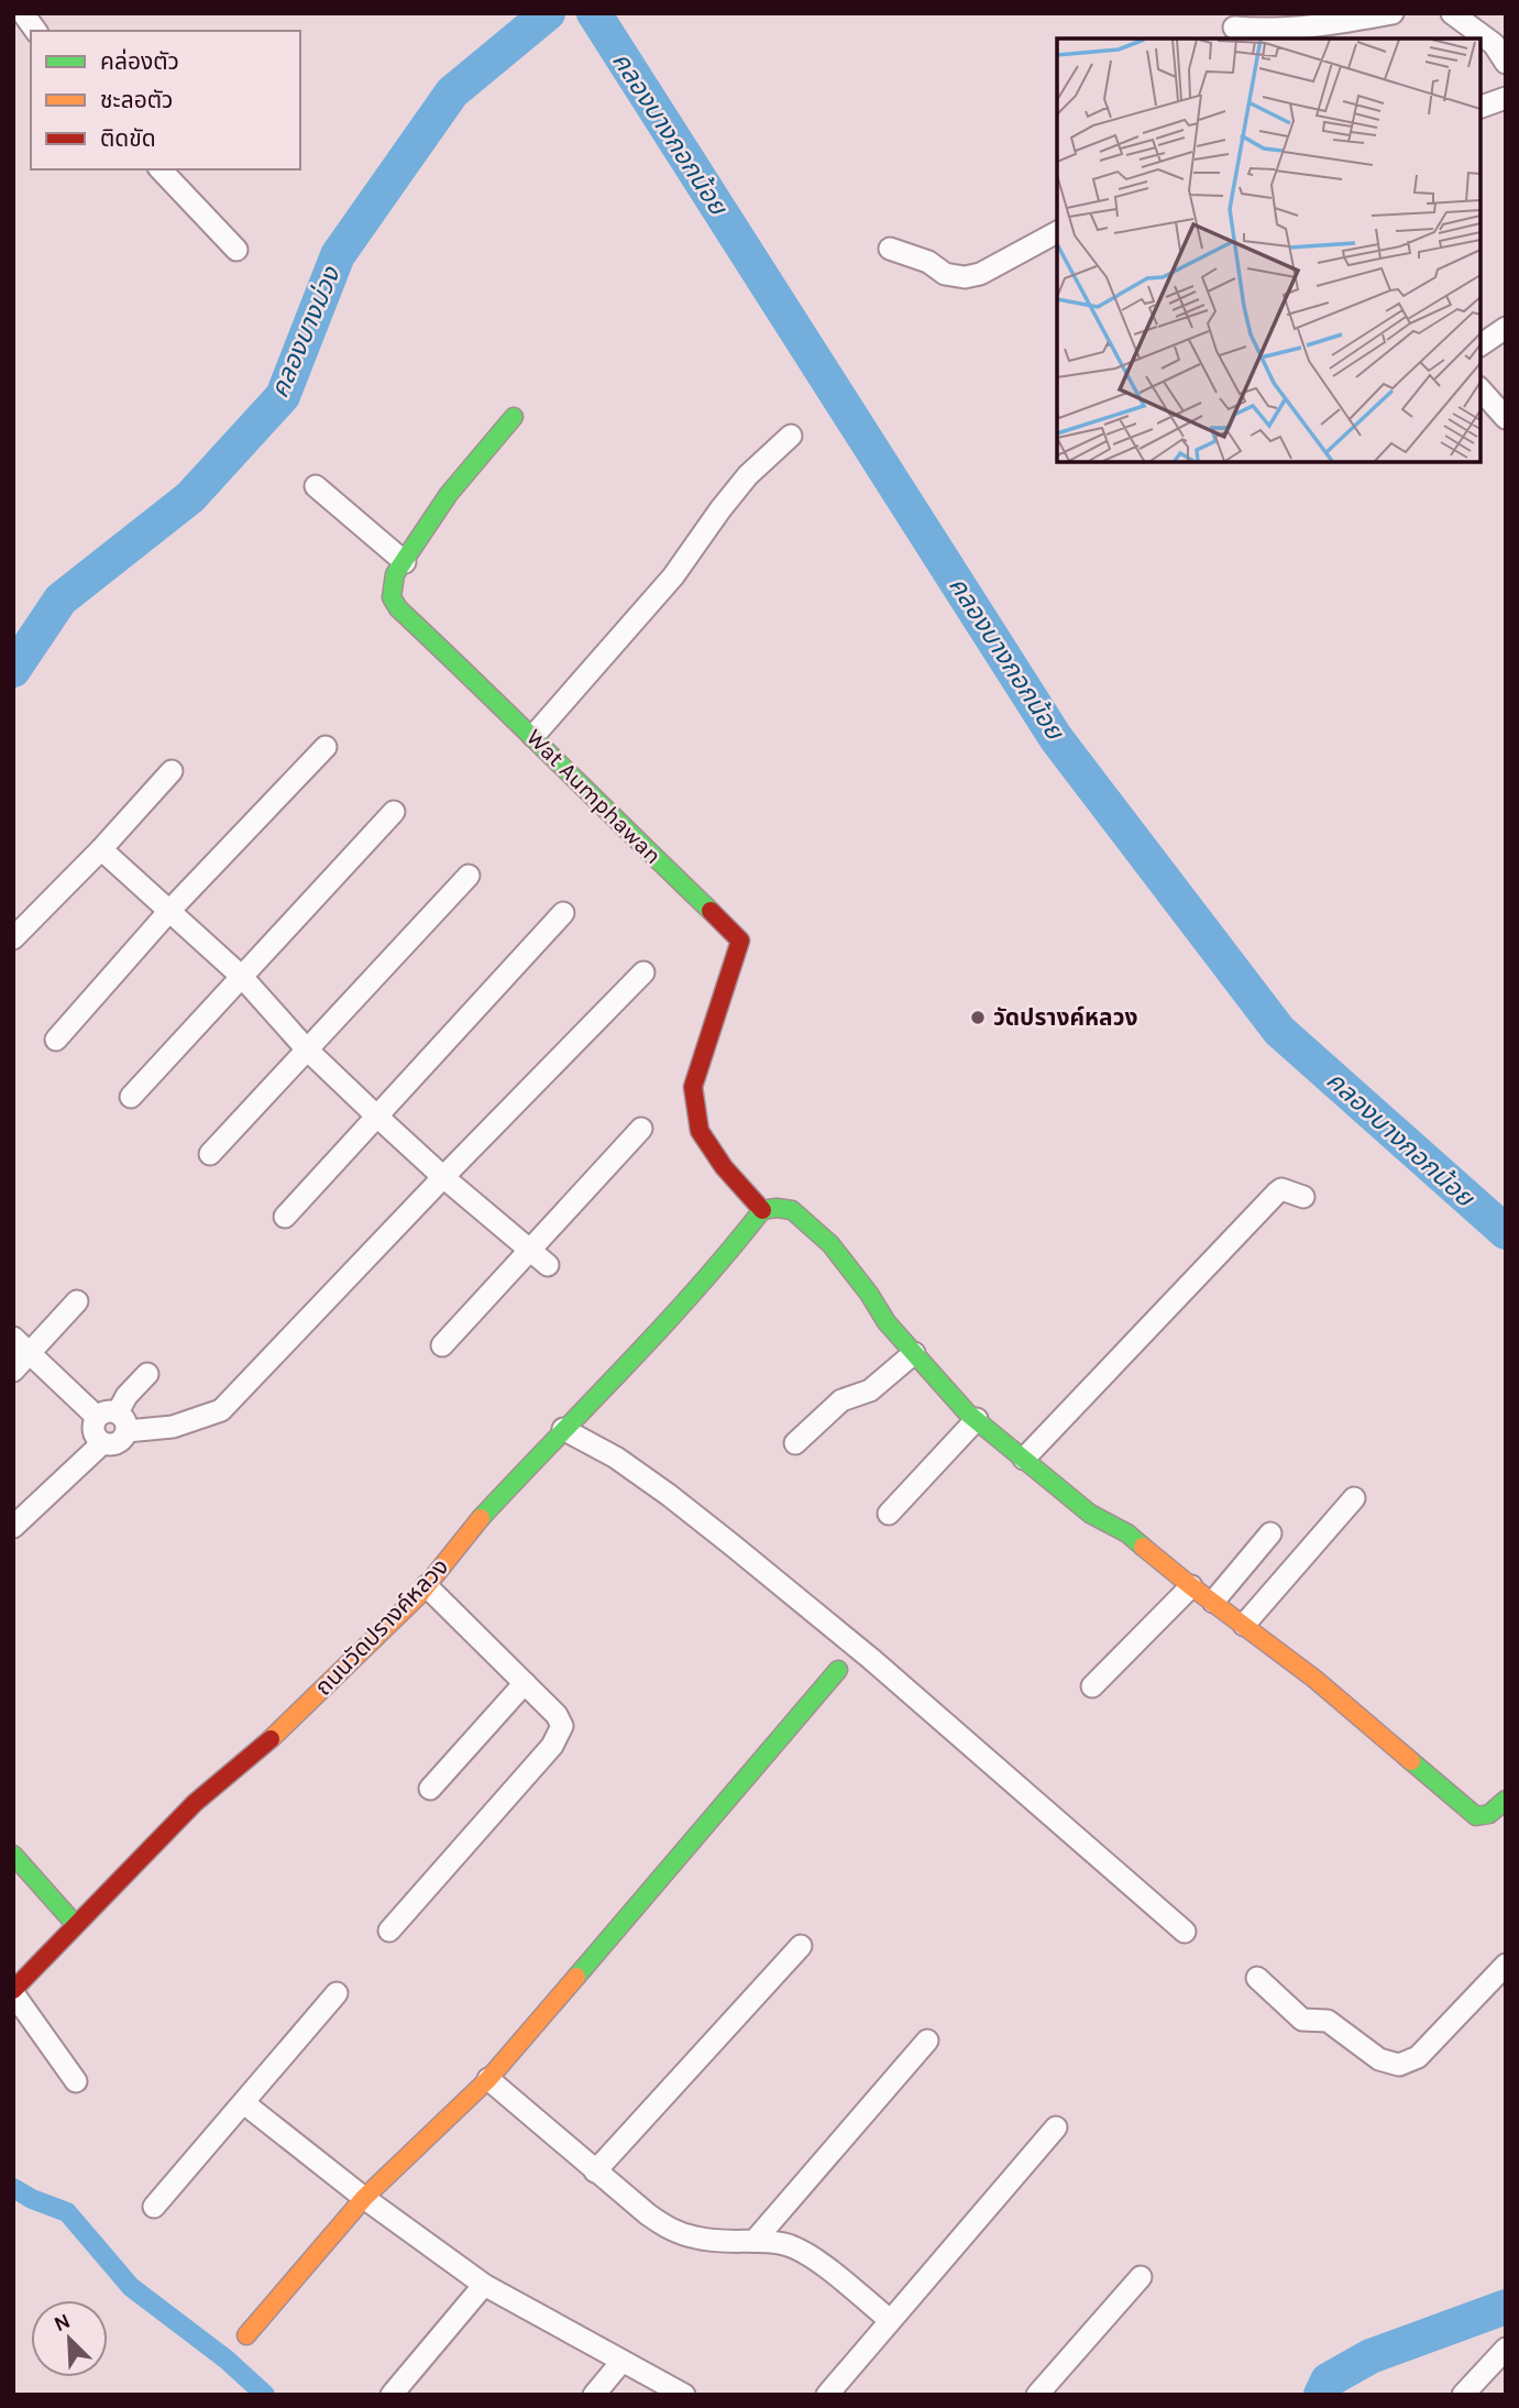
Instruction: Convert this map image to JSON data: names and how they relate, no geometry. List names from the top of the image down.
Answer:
{
  "streets": {
    "street": ["Wat Aumphawan", "ถนนวัดปรางค์หลวง"]
  },
  "crossings": [
    ["Wat Aumphawan", "ถนนวัดปรางค์หลวง"]
  ],
  "water": ["คลองบางกอกน้อย", "คลองบางม่วง"],
  "places": ["วัดปรางค์หลวง"],
  "legend": ["คล่องตัว", "ชะลอตัว", "ติดขัด"],
  "north": "top left"
}
